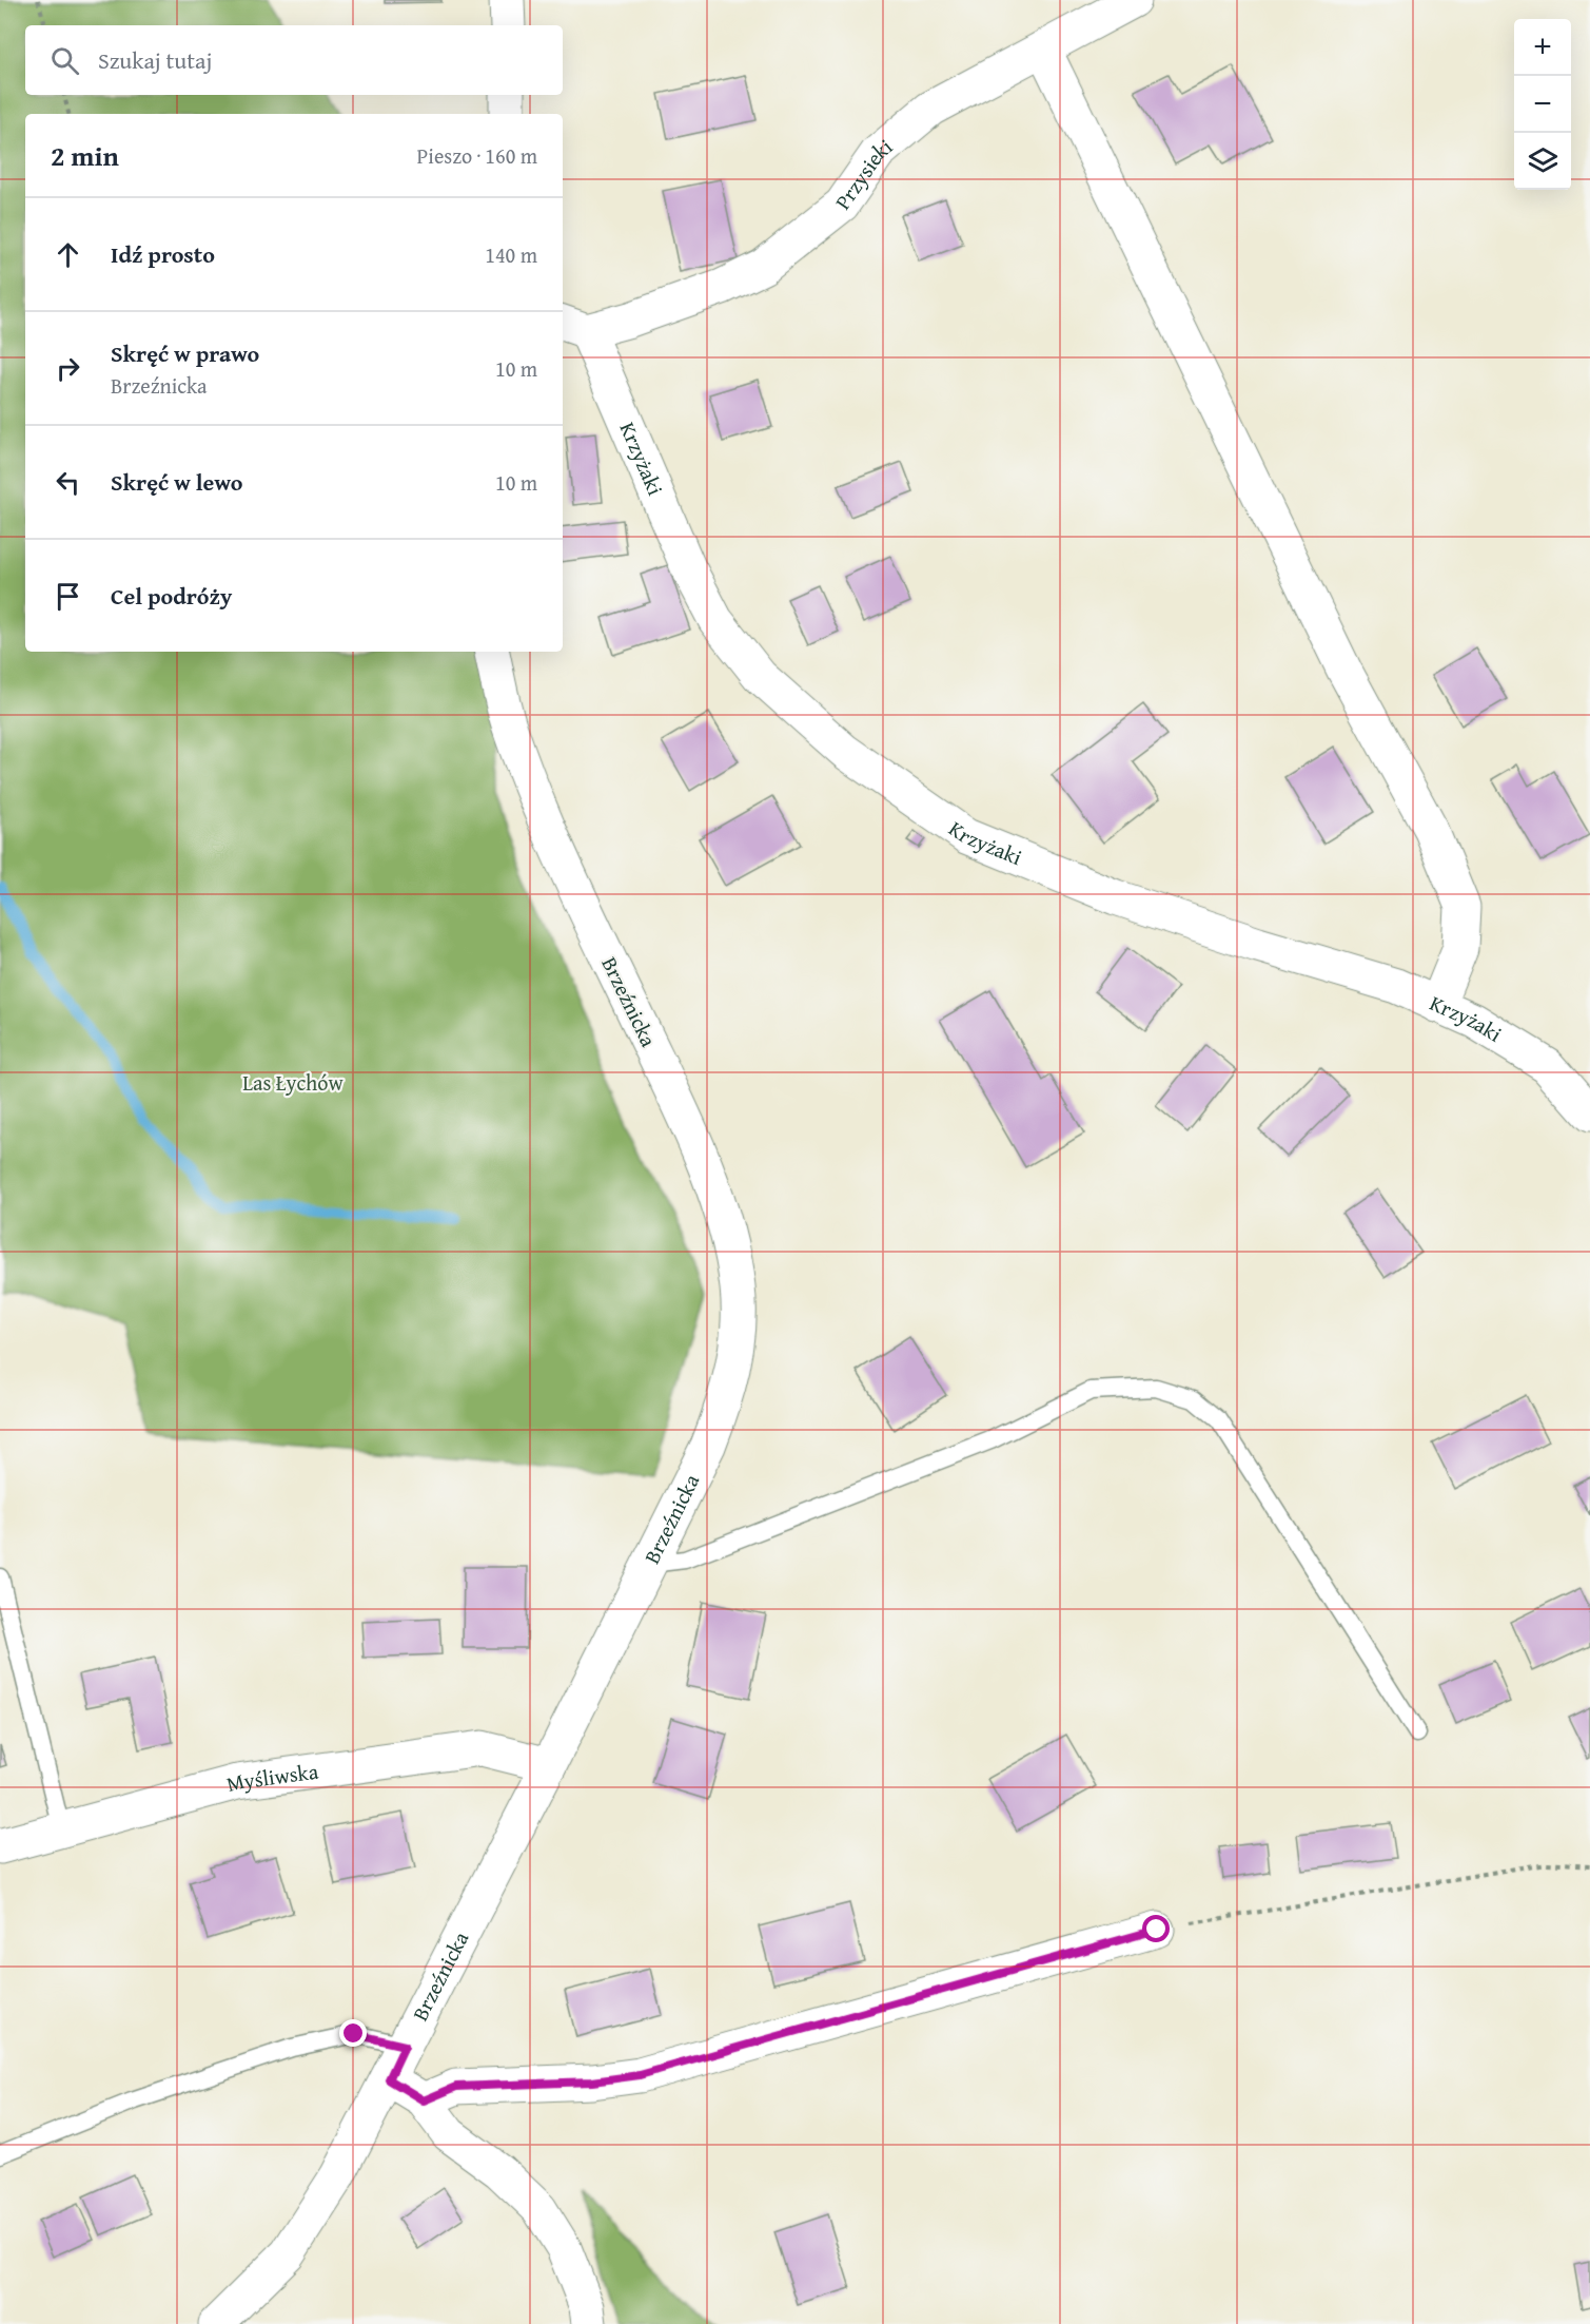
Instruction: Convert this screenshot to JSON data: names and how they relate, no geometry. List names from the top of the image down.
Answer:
{
  "streets": {
    "street": [
      "Przysieki",
      "Krzyżaki",
      "Brzeźnicka",
      "Myśliwska"
    ]
  },
  "crossings": [
    ["Przysieki", "Krzyżaki"],
    ["Brzeźnicka", "Myśliwska"]
  ],
  "parks": ["Las Łychów"],
  "page": {
    "map_buttons": ["+", "−"],
    "search": "Szukaj tutaj",
    "heading": ["2 min", "Pieszo · 160 m"],
    "list": [
      ["Idź prosto", "140 m"],
      ["Skręć w prawo", "Brzeźnicka", "10 m"],
      ["Skręć w lewo", "10 m"],
      "Cel podróży"
    ]
  }
}
